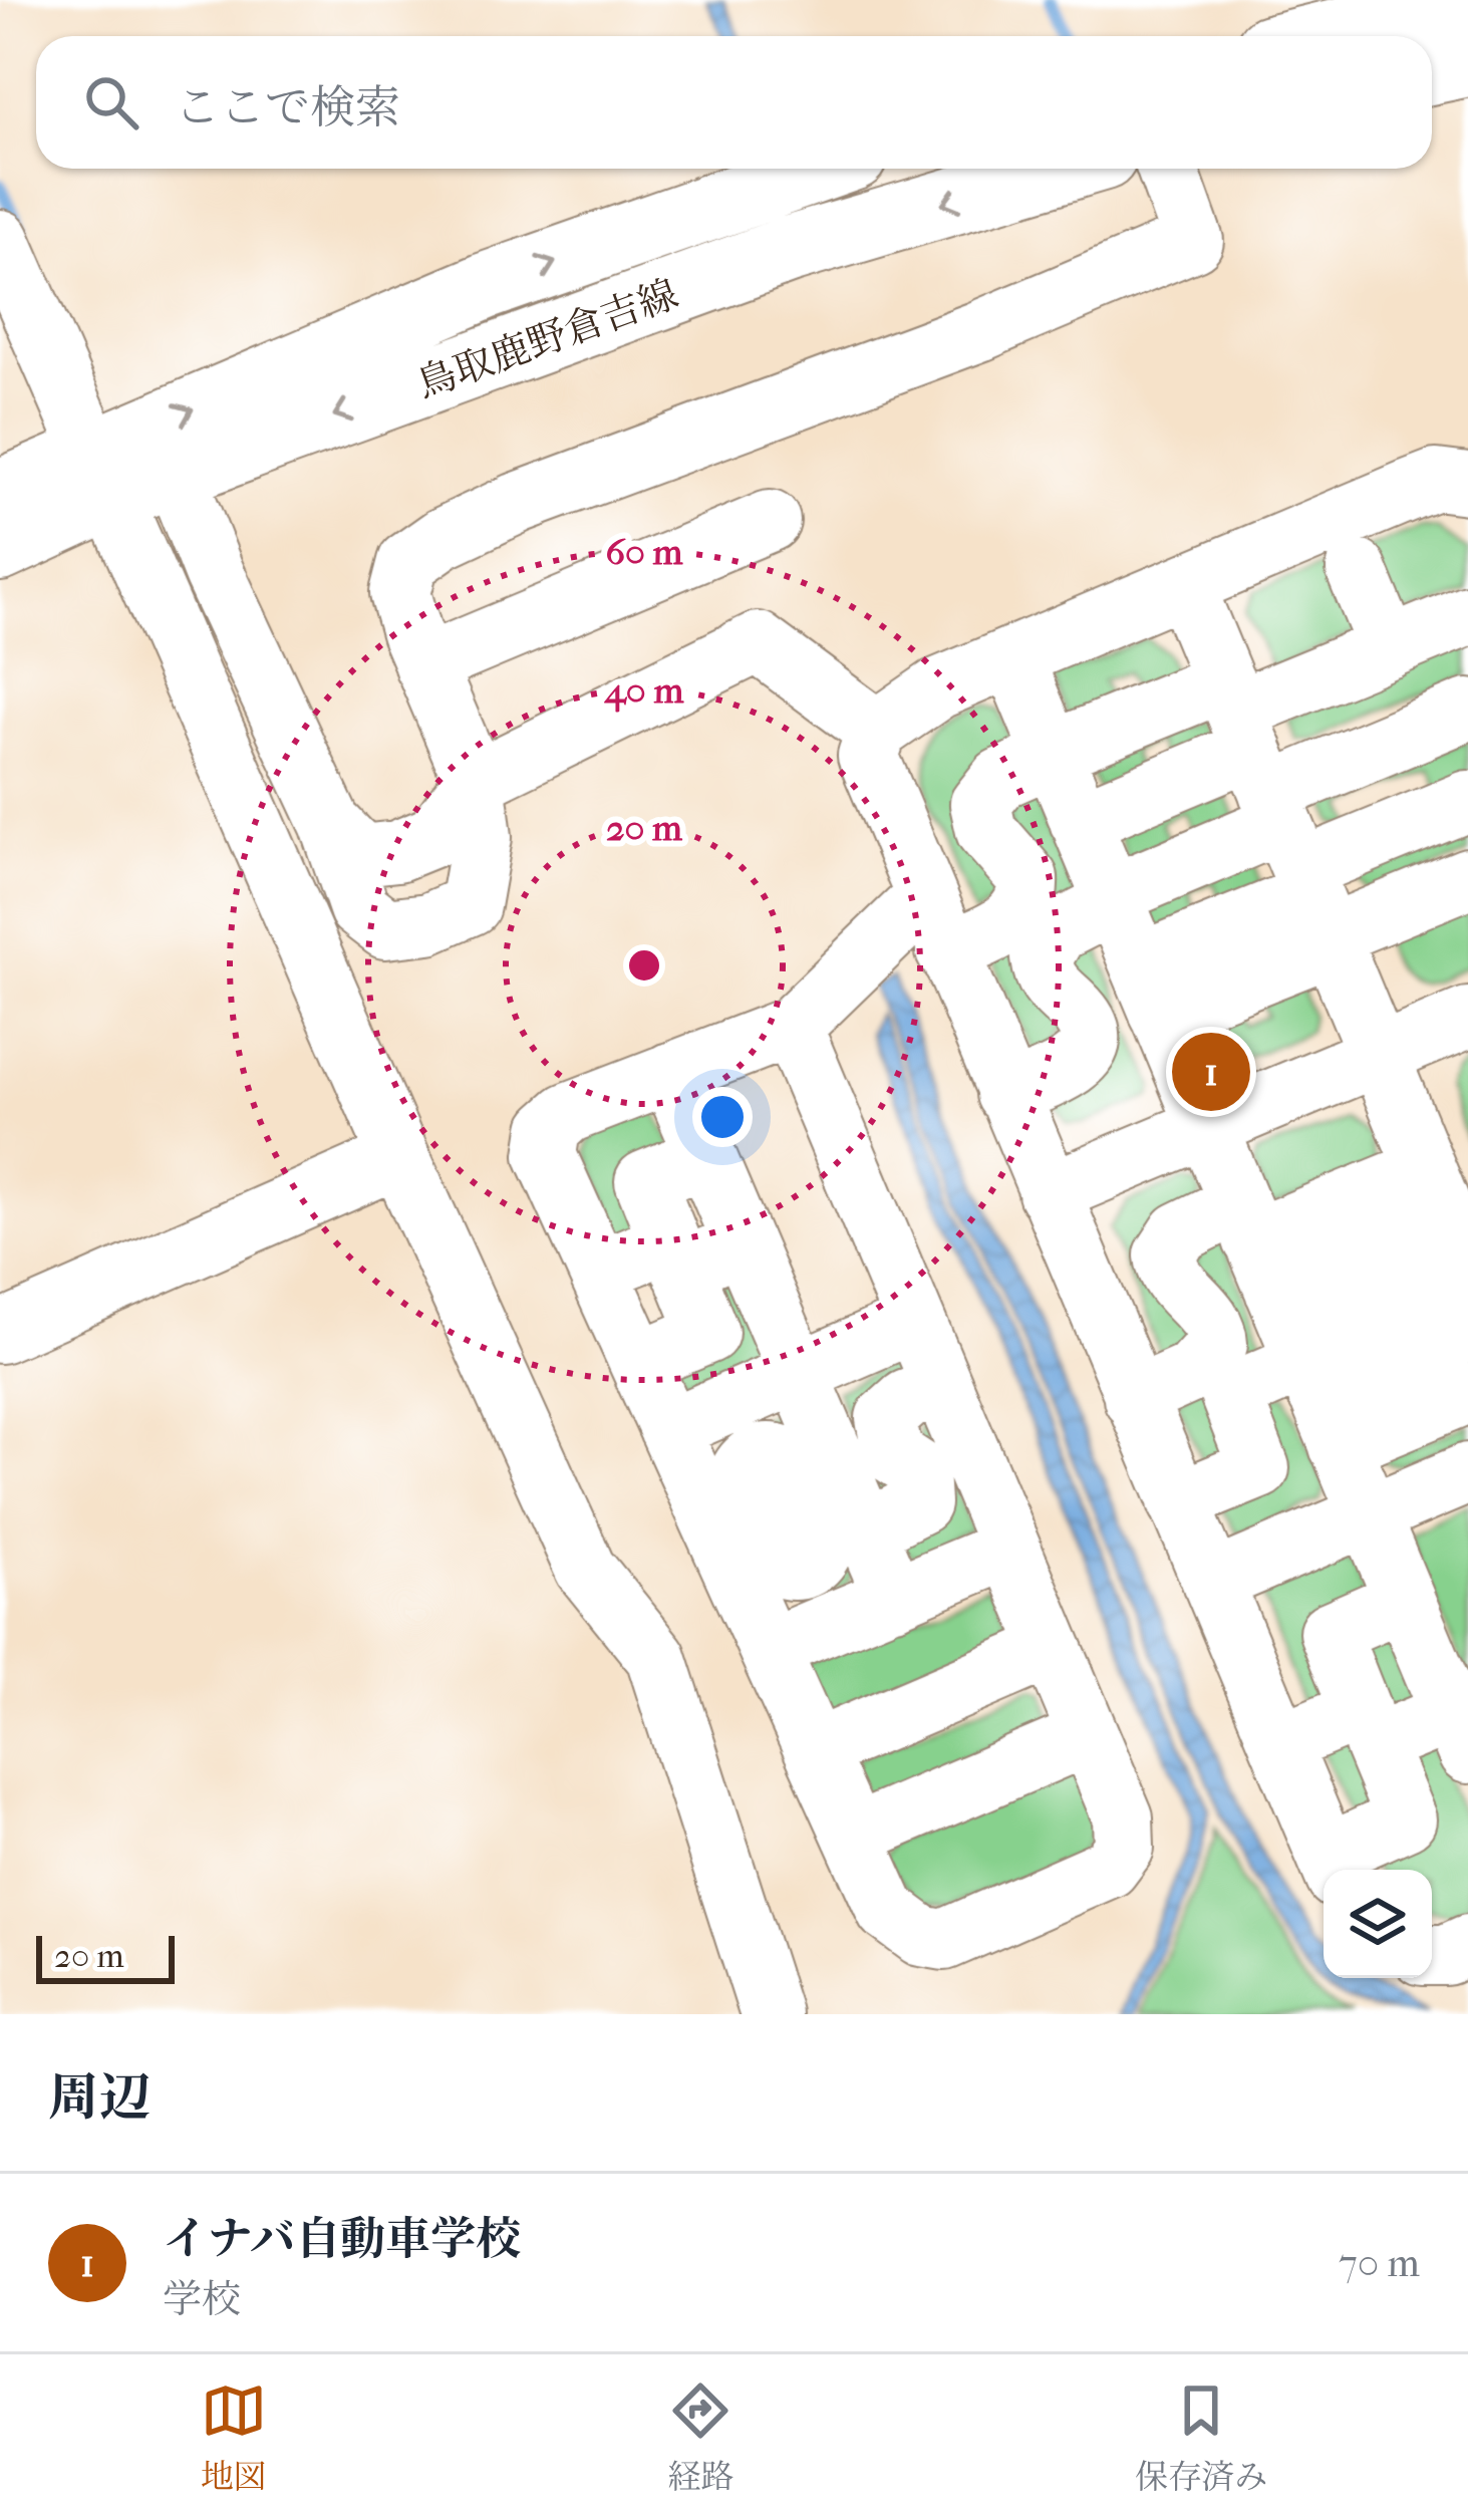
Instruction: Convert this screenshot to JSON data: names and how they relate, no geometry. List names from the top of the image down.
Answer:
{
  "streets": {
    "main road": ["鳥取鹿野倉吉線"]
  },
  "scale_bar": "20 m",
  "page": {
    "search": "ここで検索",
    "pins": "1",
    "scale": "20 m",
    "heading": "周辺",
    "list": [
      {
        "mark": "1",
        "name": "イナバ自動車学校",
        "note": "学校",
        "value": "70 m"
      }
    ],
    "nav": ["地図", "経路", "保存済み"]
  },
  "rings": ["60 m", "40 m", "20 m"]
}
